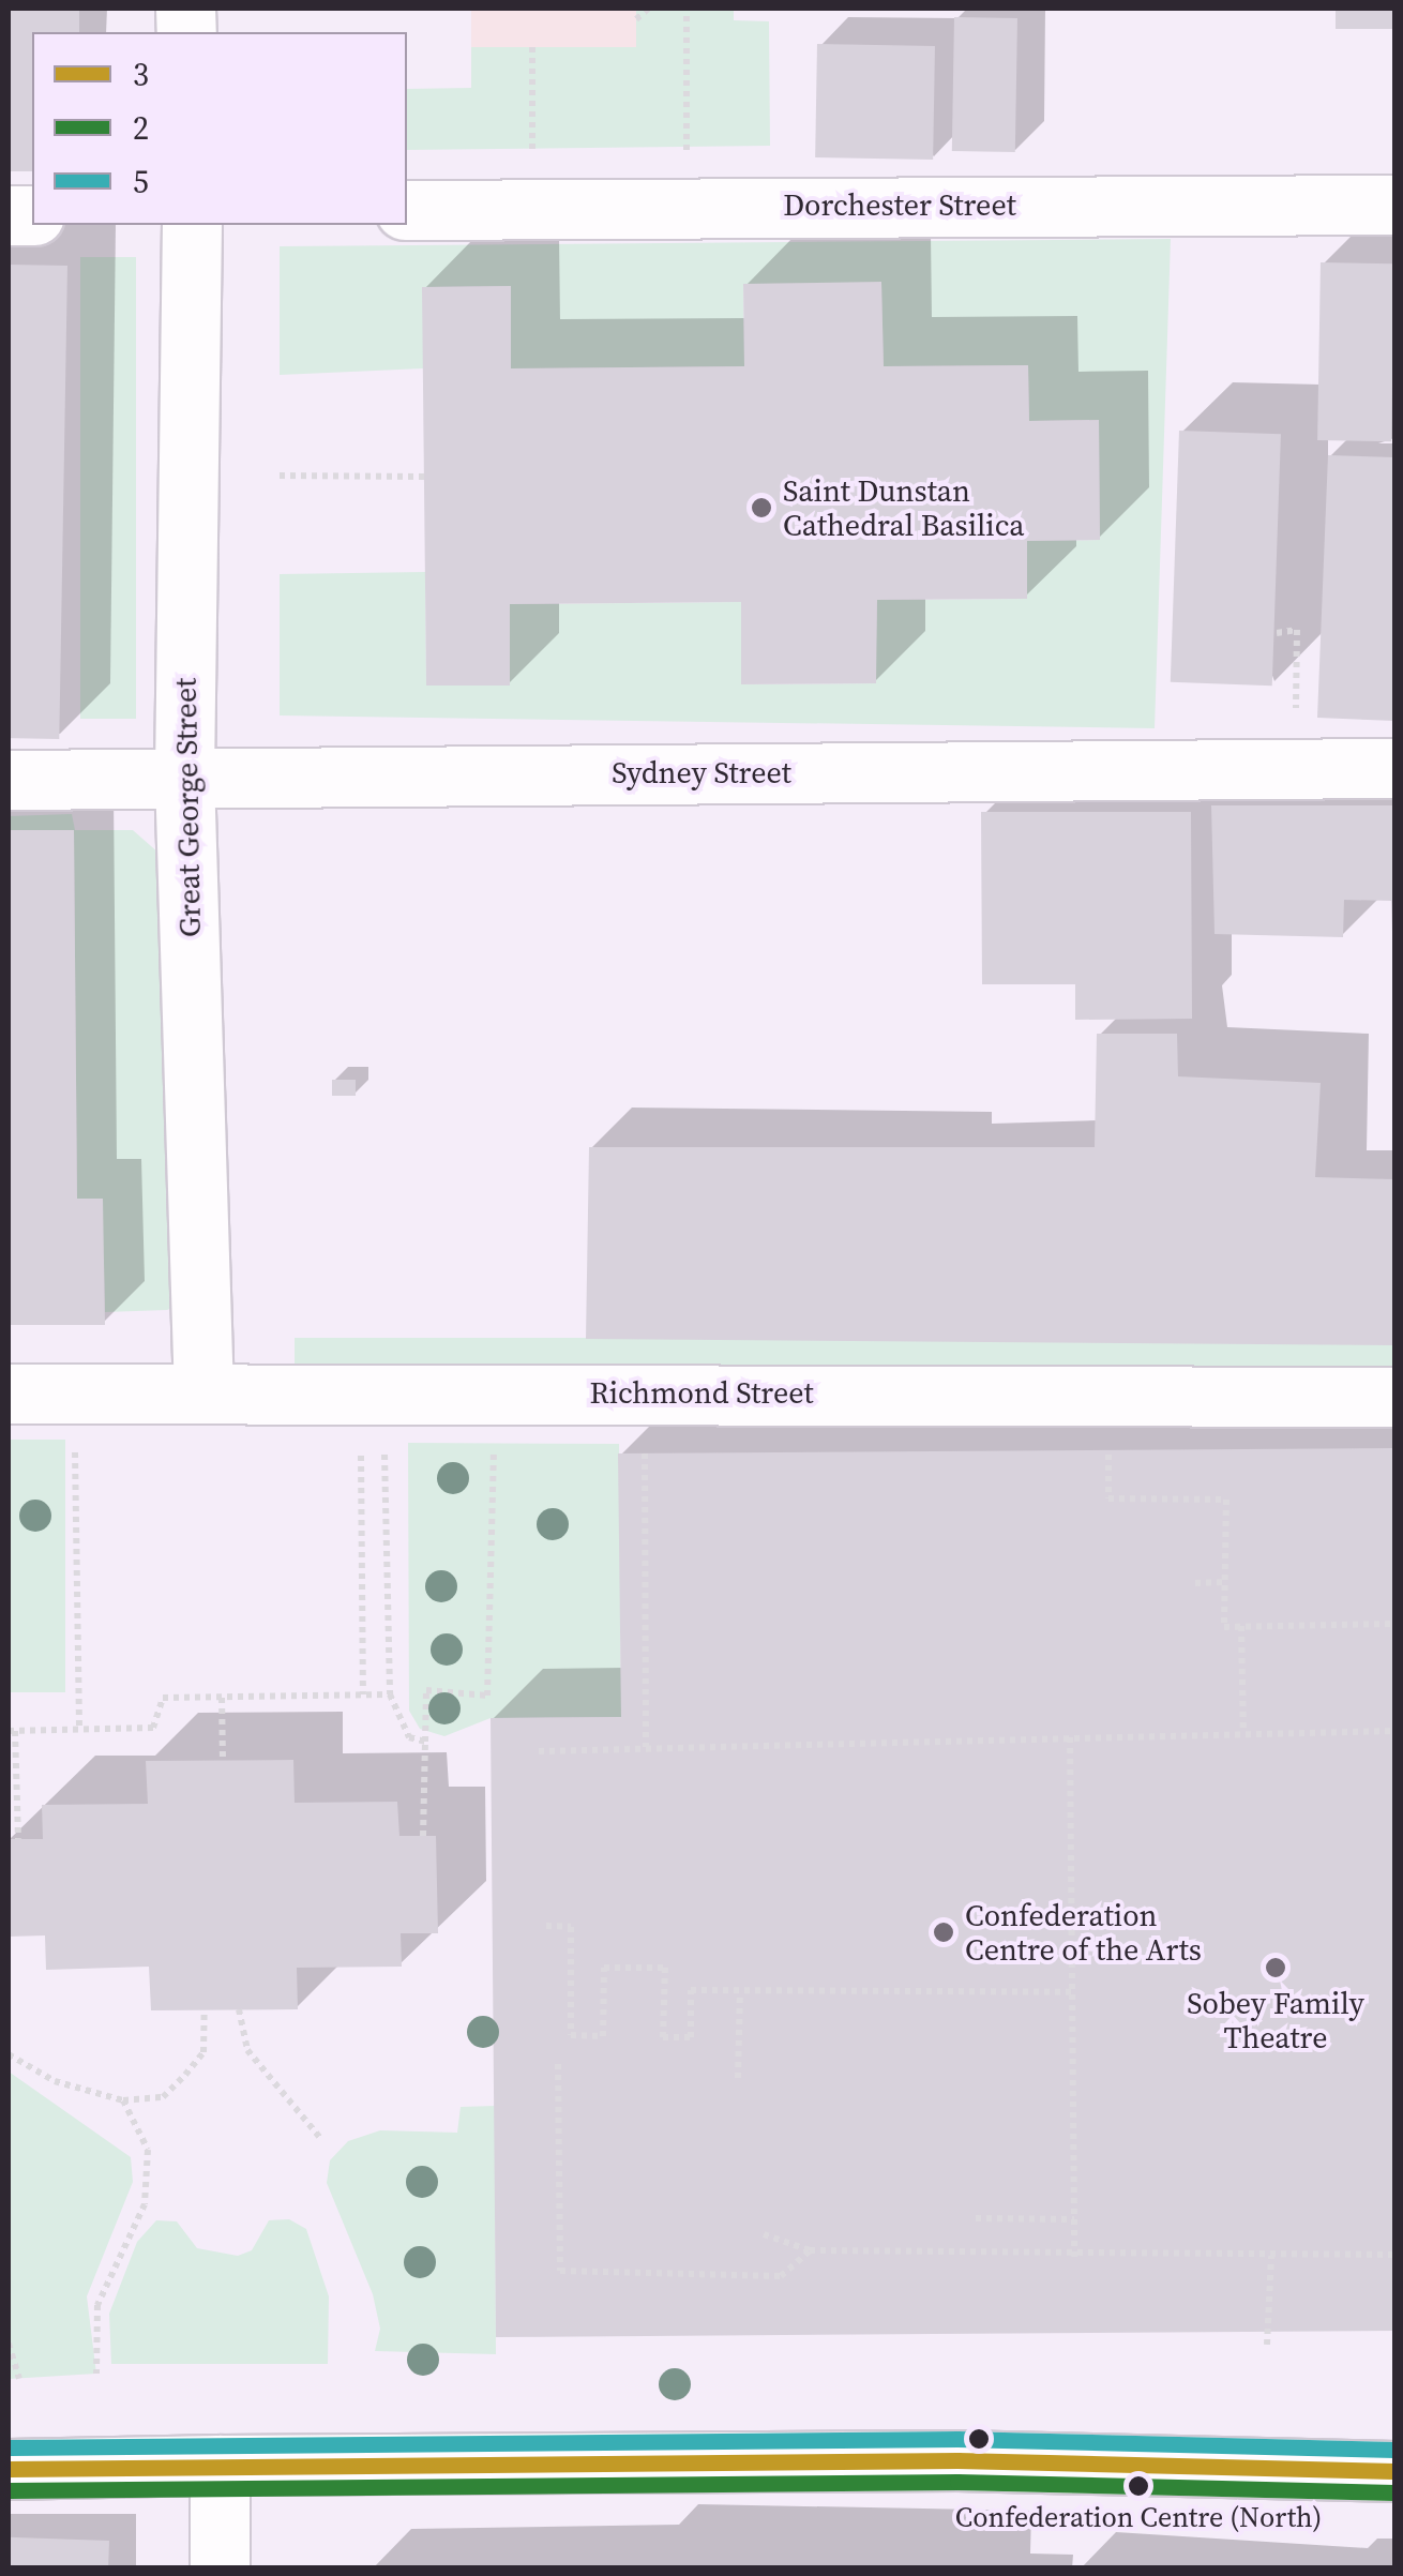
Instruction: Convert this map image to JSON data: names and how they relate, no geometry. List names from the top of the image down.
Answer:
{
  "streets": {
    "street": [
      "Dorchester Street",
      "Sydney Street",
      "Great George Street",
      "Richmond Street"
    ]
  },
  "crossings": [
    ["Sydney Street", "Great George Street"],
    ["Great George Street", "Richmond Street"]
  ],
  "places": [
    "Saint Dunstan Cathedral Basilica",
    "Confederation Centre of the Arts",
    "Sobey Family Theatre",
    "Confederation Centre (North)"
  ],
  "lines": ["transit line 5", "transit line 3", "transit line 2"],
  "legend": ["3", "2", "5"]
}
